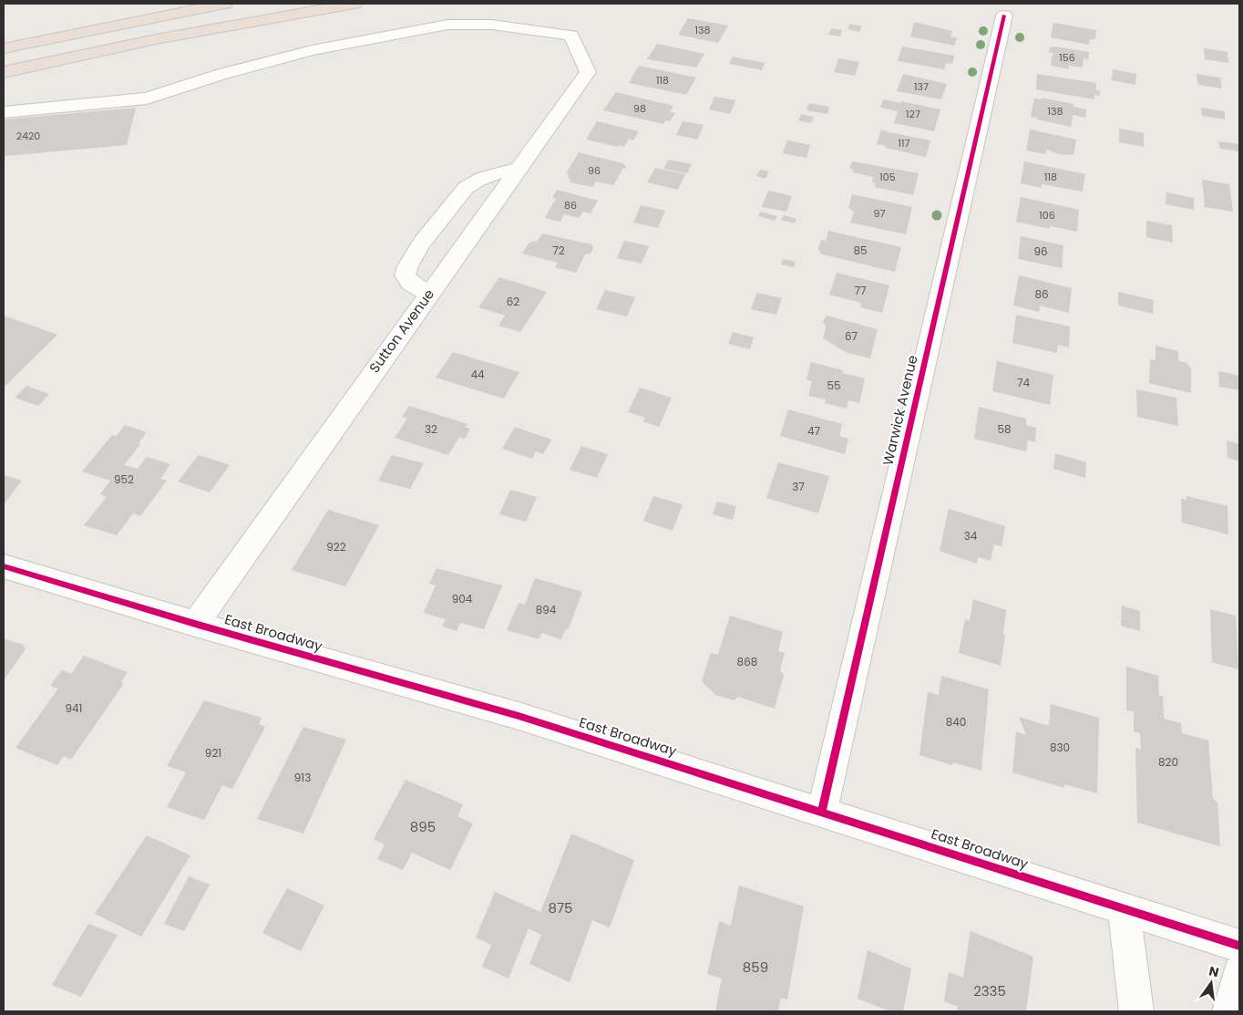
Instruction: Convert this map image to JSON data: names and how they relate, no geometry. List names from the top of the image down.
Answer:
{
  "streets": {
    "street": ["Sutton Avenue", "Warwick Avenue", "East Broadway"]
  },
  "crossings": [
    ["Sutton Avenue", "East Broadway"],
    ["Warwick Avenue", "East Broadway"]
  ],
  "house_numbers": [
    "138",
    "156",
    "118",
    "137",
    "98",
    "138",
    "127",
    "2420",
    "117",
    "96",
    "105",
    "118",
    "86",
    "97",
    "106",
    "72",
    "85",
    "96",
    "77",
    "86",
    "62",
    "67",
    "44",
    "74",
    "55",
    "32",
    "58",
    "47",
    "952",
    "37",
    "34",
    "922",
    "904",
    "894",
    "868",
    "941",
    "840",
    "830",
    "921",
    "820",
    "913",
    "895",
    "875",
    "859",
    "2335"
  ],
  "north": "top"
}
